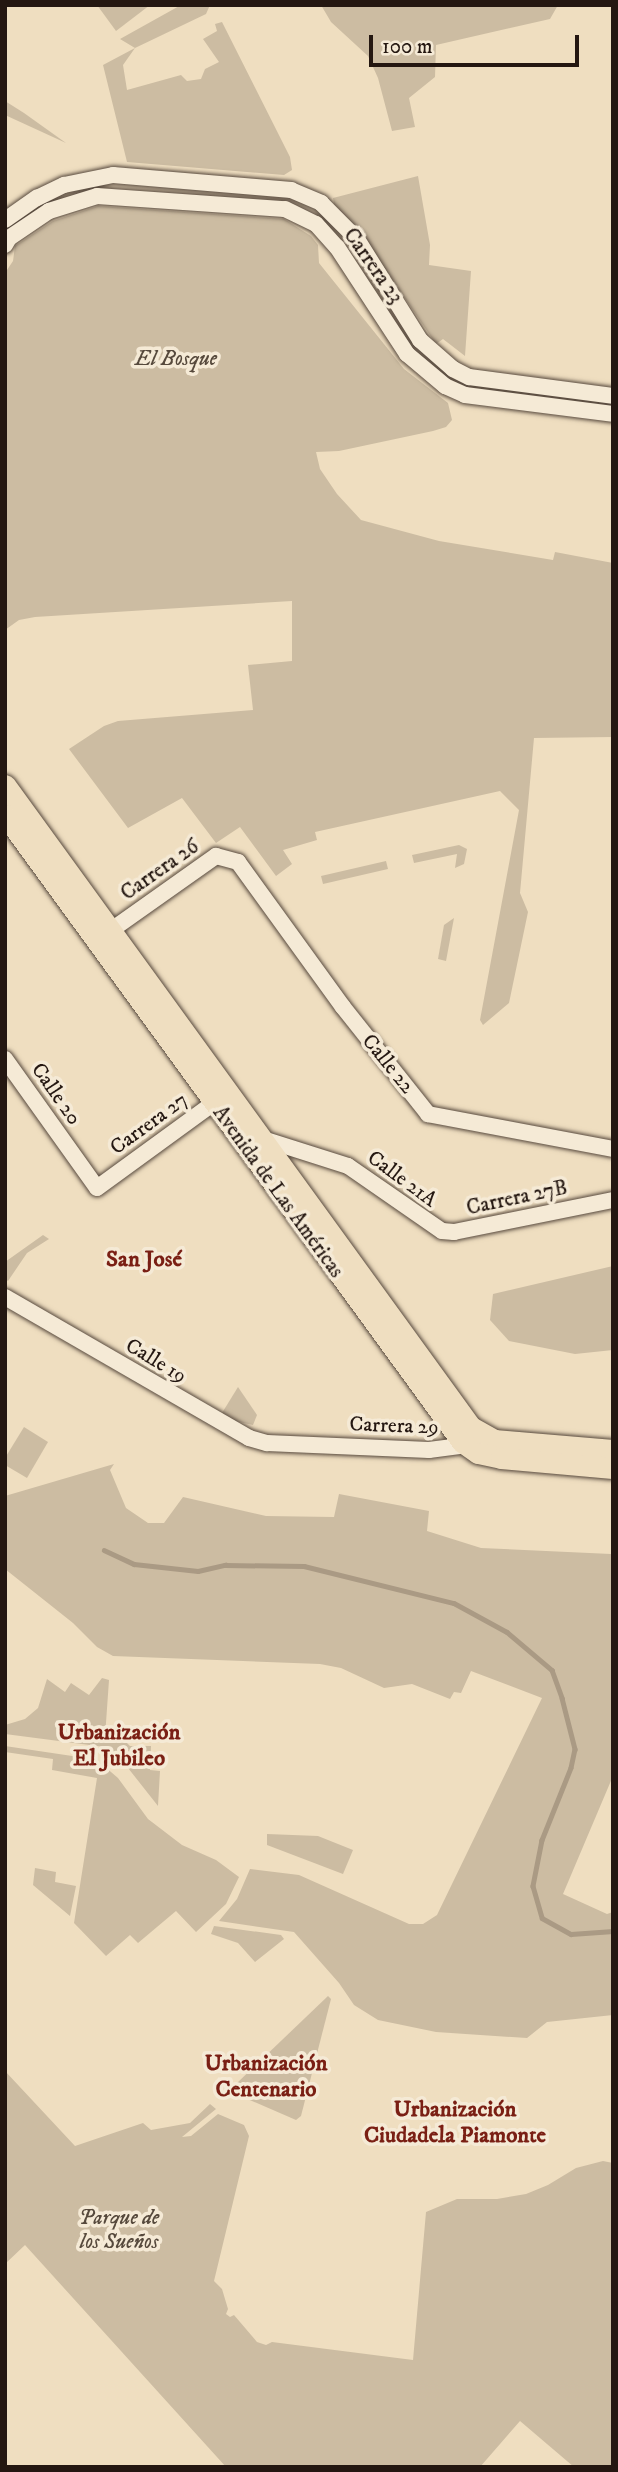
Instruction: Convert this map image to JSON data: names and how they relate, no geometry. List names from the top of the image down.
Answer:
{
  "streets": {
    "main road": ["Avenida de Las Américas"],
    "street": [
      "Carrera 23",
      "Carrera 26",
      "Calle 22",
      "Calle 20",
      "Carrera 27",
      "Calle 21A",
      "Carrera 27B",
      "Calle 19",
      "Carrera 29"
    ]
  },
  "crossings": [
    ["Carrera 26", "Calle 22"],
    ["Carrera 26", "Avenida de Las Américas"],
    ["Calle 20", "Carrera 27"],
    ["Carrera 27", "Avenida de Las Américas"],
    ["Calle 21A", "Avenida de Las Américas"],
    ["Calle 21A", "Carrera 27B"],
    ["Avenida de Las Américas", "Carrera 29"],
    ["Calle 19", "Carrera 29"]
  ],
  "districts": [
    "San José",
    "Urbanización El Jubileo",
    "Urbanización Centenario",
    "Urbanización Ciudadela Piamonte"
  ],
  "parks": ["El Bosque", "Parque de los Sueños"],
  "scale_bar": "100 m"
}
